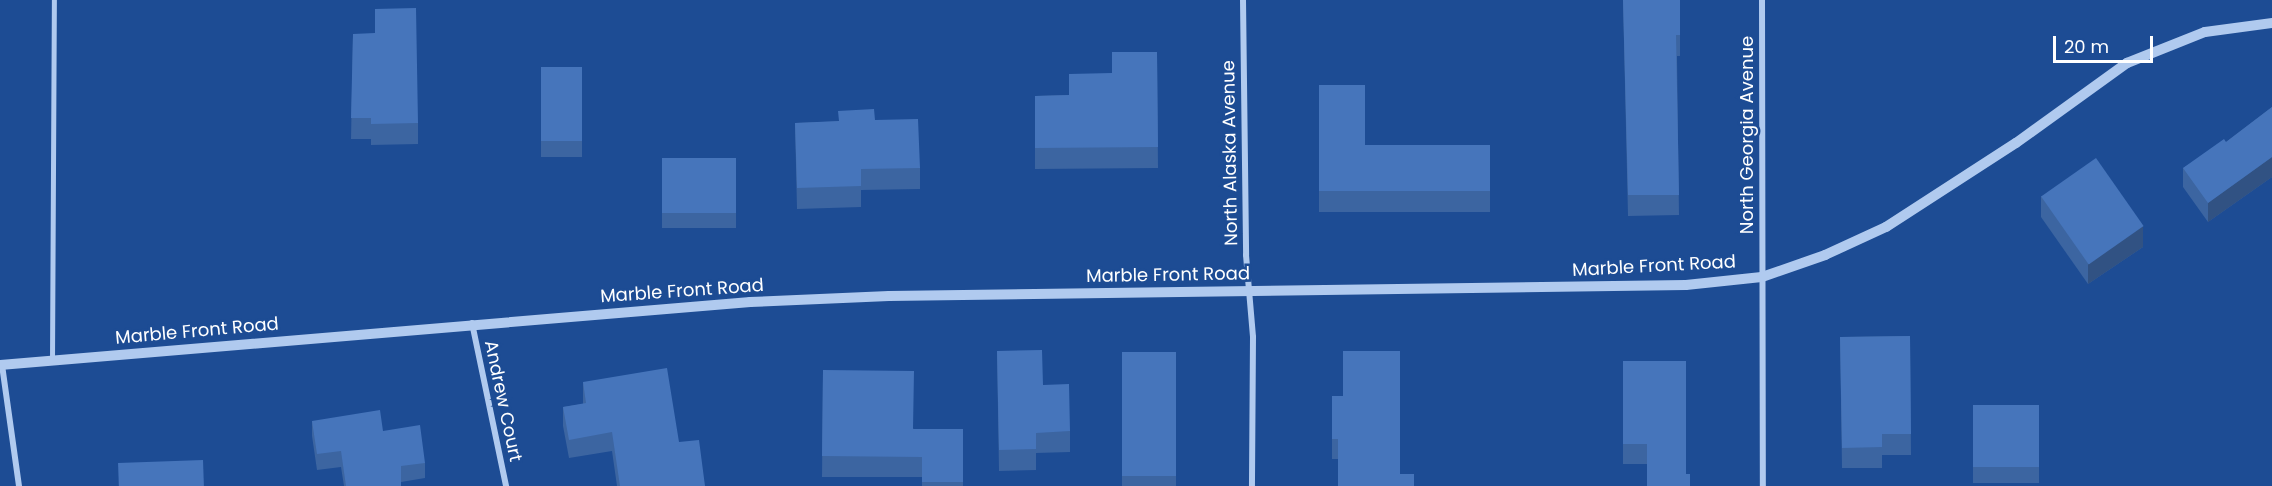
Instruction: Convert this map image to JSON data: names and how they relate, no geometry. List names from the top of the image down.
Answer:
{
  "streets": {
    "street": [
      "North Georgia Avenue",
      "North Alaska Avenue",
      "Marble Front Road",
      "Andrew Court"
    ]
  },
  "crossings": [
    ["North Georgia Avenue", "Marble Front Road"],
    ["North Alaska Avenue", "Marble Front Road"],
    ["Marble Front Road", "Andrew Court"]
  ],
  "scale_bar": "20 m"
}
